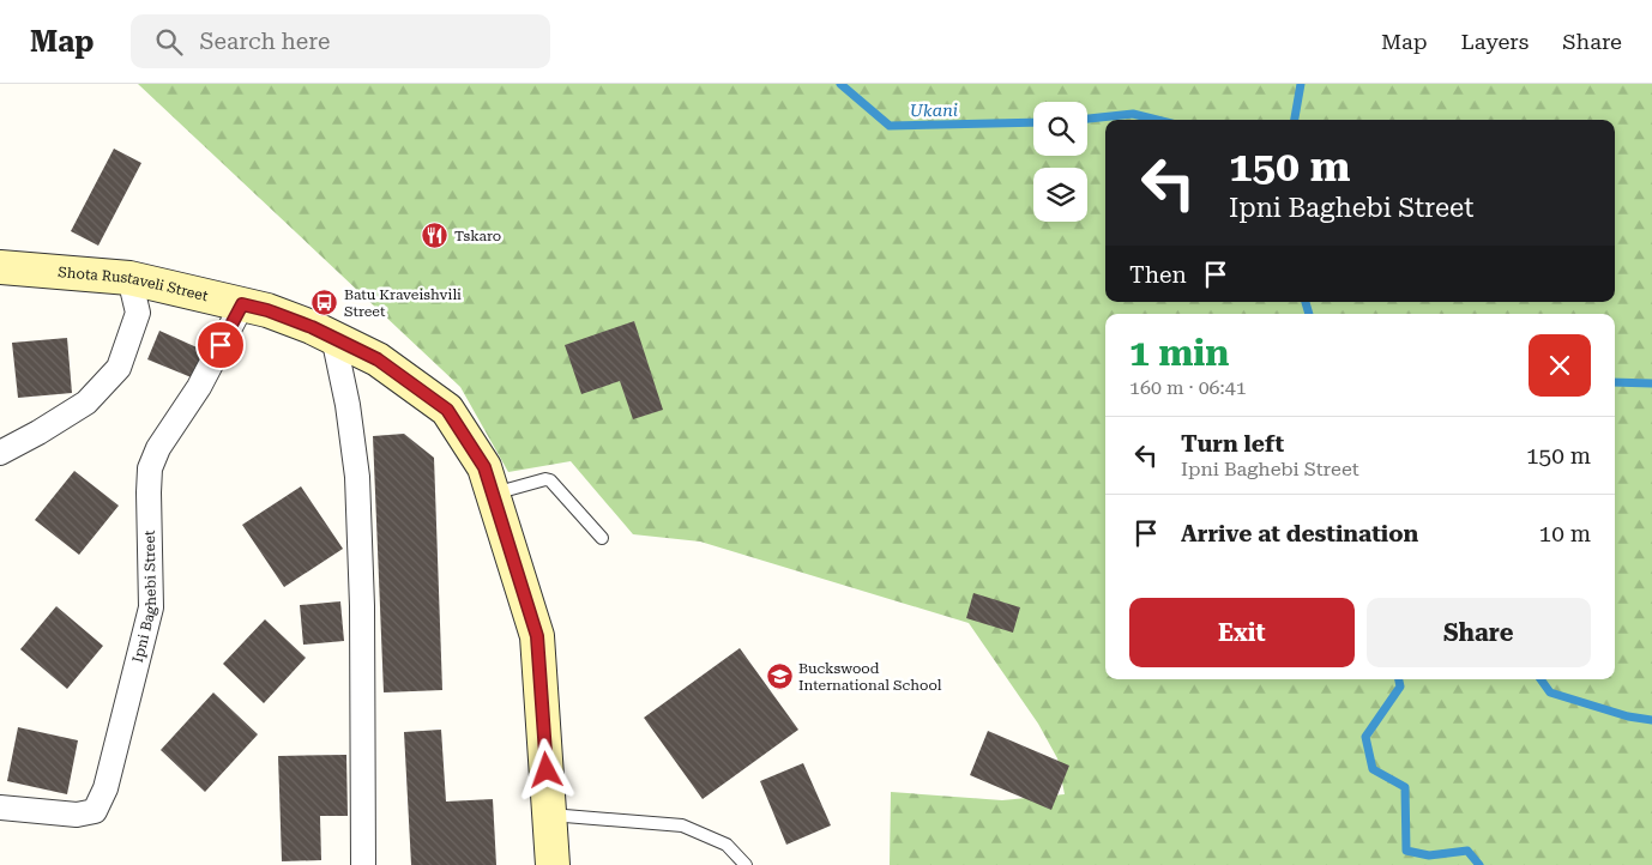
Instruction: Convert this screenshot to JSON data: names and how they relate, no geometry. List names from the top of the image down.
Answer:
{
  "streets": {
    "main road": ["Shota Rustaveli Street"],
    "street": ["Ipni Baghebi Street"]
  },
  "crossings": [
    ["Shota Rustaveli Street", "Ipni Baghebi Street"]
  ],
  "water": ["Ukani"],
  "places": {
    "restaurant": ["Tskaro"],
    "bus stop": ["Batu Kraveishvili Street"],
    "school or university": ["Buckswood International School"]
  },
  "page": {
    "header": "Map",
    "search": "Search here",
    "nav": ["Map", "Layers", "Share"],
    "turn": ["150 m", "Ipni Baghebi Street"],
    "then": "Then",
    "heading": ["1 min", "160 m · 06:41"],
    "list": [
      {
        "name": "Turn left",
        "note": "Ipni Baghebi Street",
        "value": "150 m"
      },
      {
        "name": "Arrive at destination",
        "value": "10 m"
      }
    ],
    "buttons": ["Exit", "Share"]
  }
}
